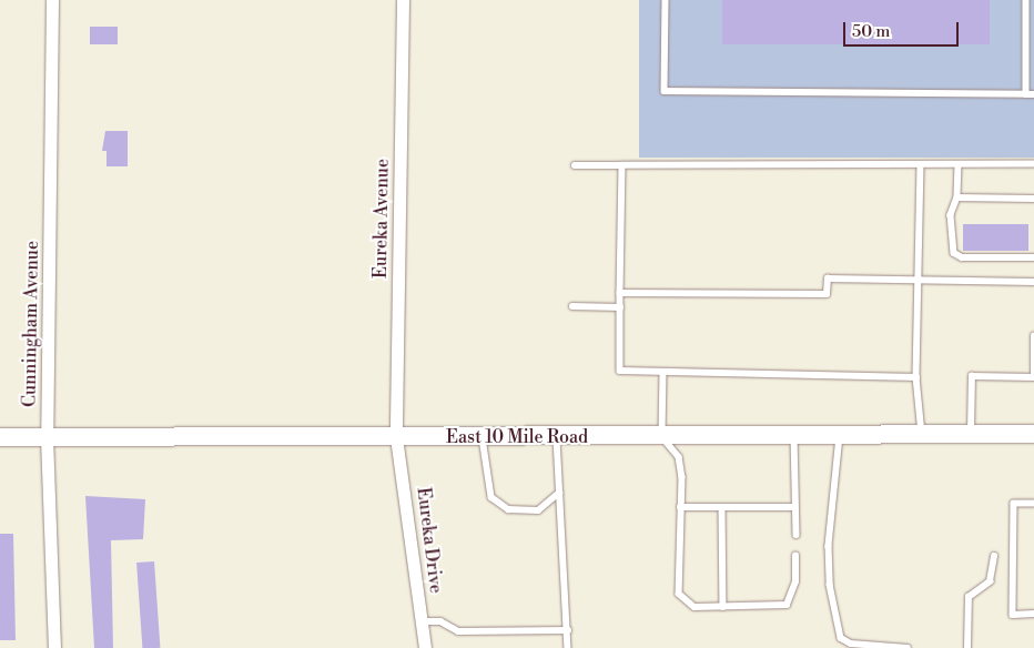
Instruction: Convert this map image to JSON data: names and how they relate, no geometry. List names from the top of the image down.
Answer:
{
  "streets": {
    "main road": ["East 10 Mile Road"],
    "street": ["Eureka Avenue", "Cunningham Avenue", "Eureka Drive"]
  },
  "crossings": [
    ["Eureka Avenue", "East 10 Mile Road"],
    ["Eureka Avenue", "Eureka Drive"],
    ["Cunningham Avenue", "East 10 Mile Road"],
    ["East 10 Mile Road", "Eureka Drive"]
  ],
  "scale_bar": "50 m"
}
